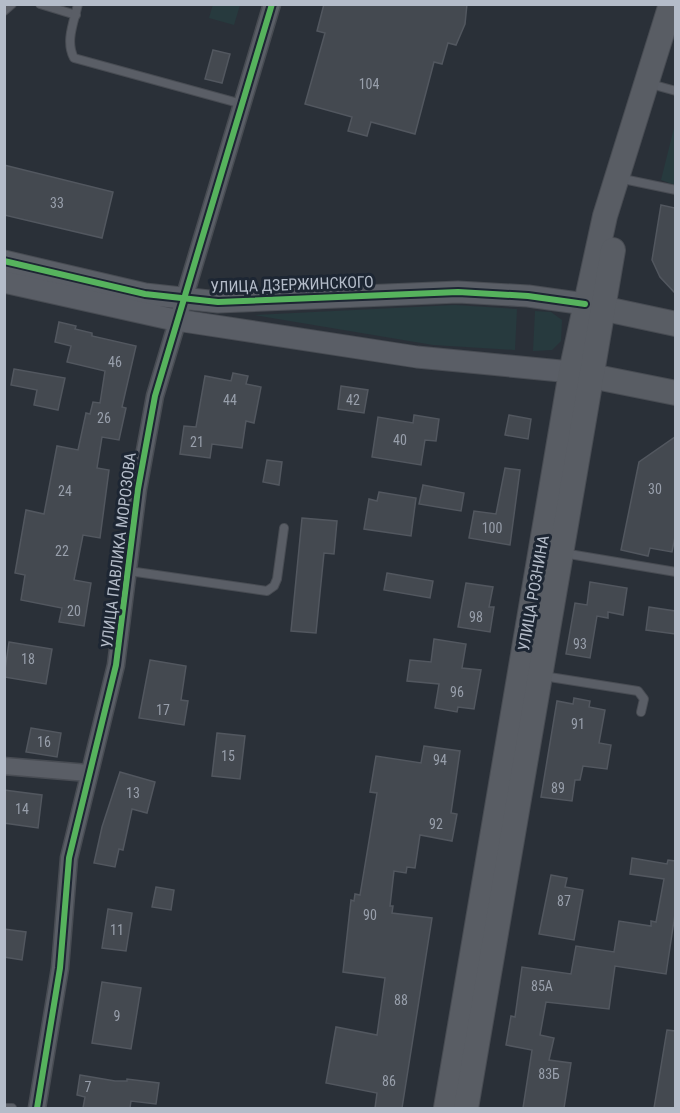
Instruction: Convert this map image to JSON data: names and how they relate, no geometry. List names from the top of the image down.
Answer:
{
  "streets": {
    "main road": ["УЛИЦА ДЗЕРЖИНСКОГО", "УЛИЦА РОЗНИНА"],
    "street": ["УЛИЦА ПАВЛИКА МОРОЗОВА"]
  },
  "crossings": [
    ["УЛИЦА ДЗЕРЖИНСКОГО", "УЛИЦА ПАВЛИКА МОРОЗОВА"],
    ["УЛИЦА ДЗЕРЖИНСКОГО", "УЛИЦА РОЗНИНА"]
  ],
  "house_numbers": [
    "104",
    "33",
    "46",
    "44",
    "42",
    "26",
    "40",
    "21",
    "30",
    "24",
    "100",
    "22",
    "20",
    "98",
    "93",
    "18",
    "96",
    "17",
    "91",
    "16",
    "15",
    "94",
    "89",
    "13",
    "14",
    "92",
    "87",
    "90",
    "11",
    "85А",
    "88",
    "9",
    "83Б",
    "86",
    "7"
  ]
}
